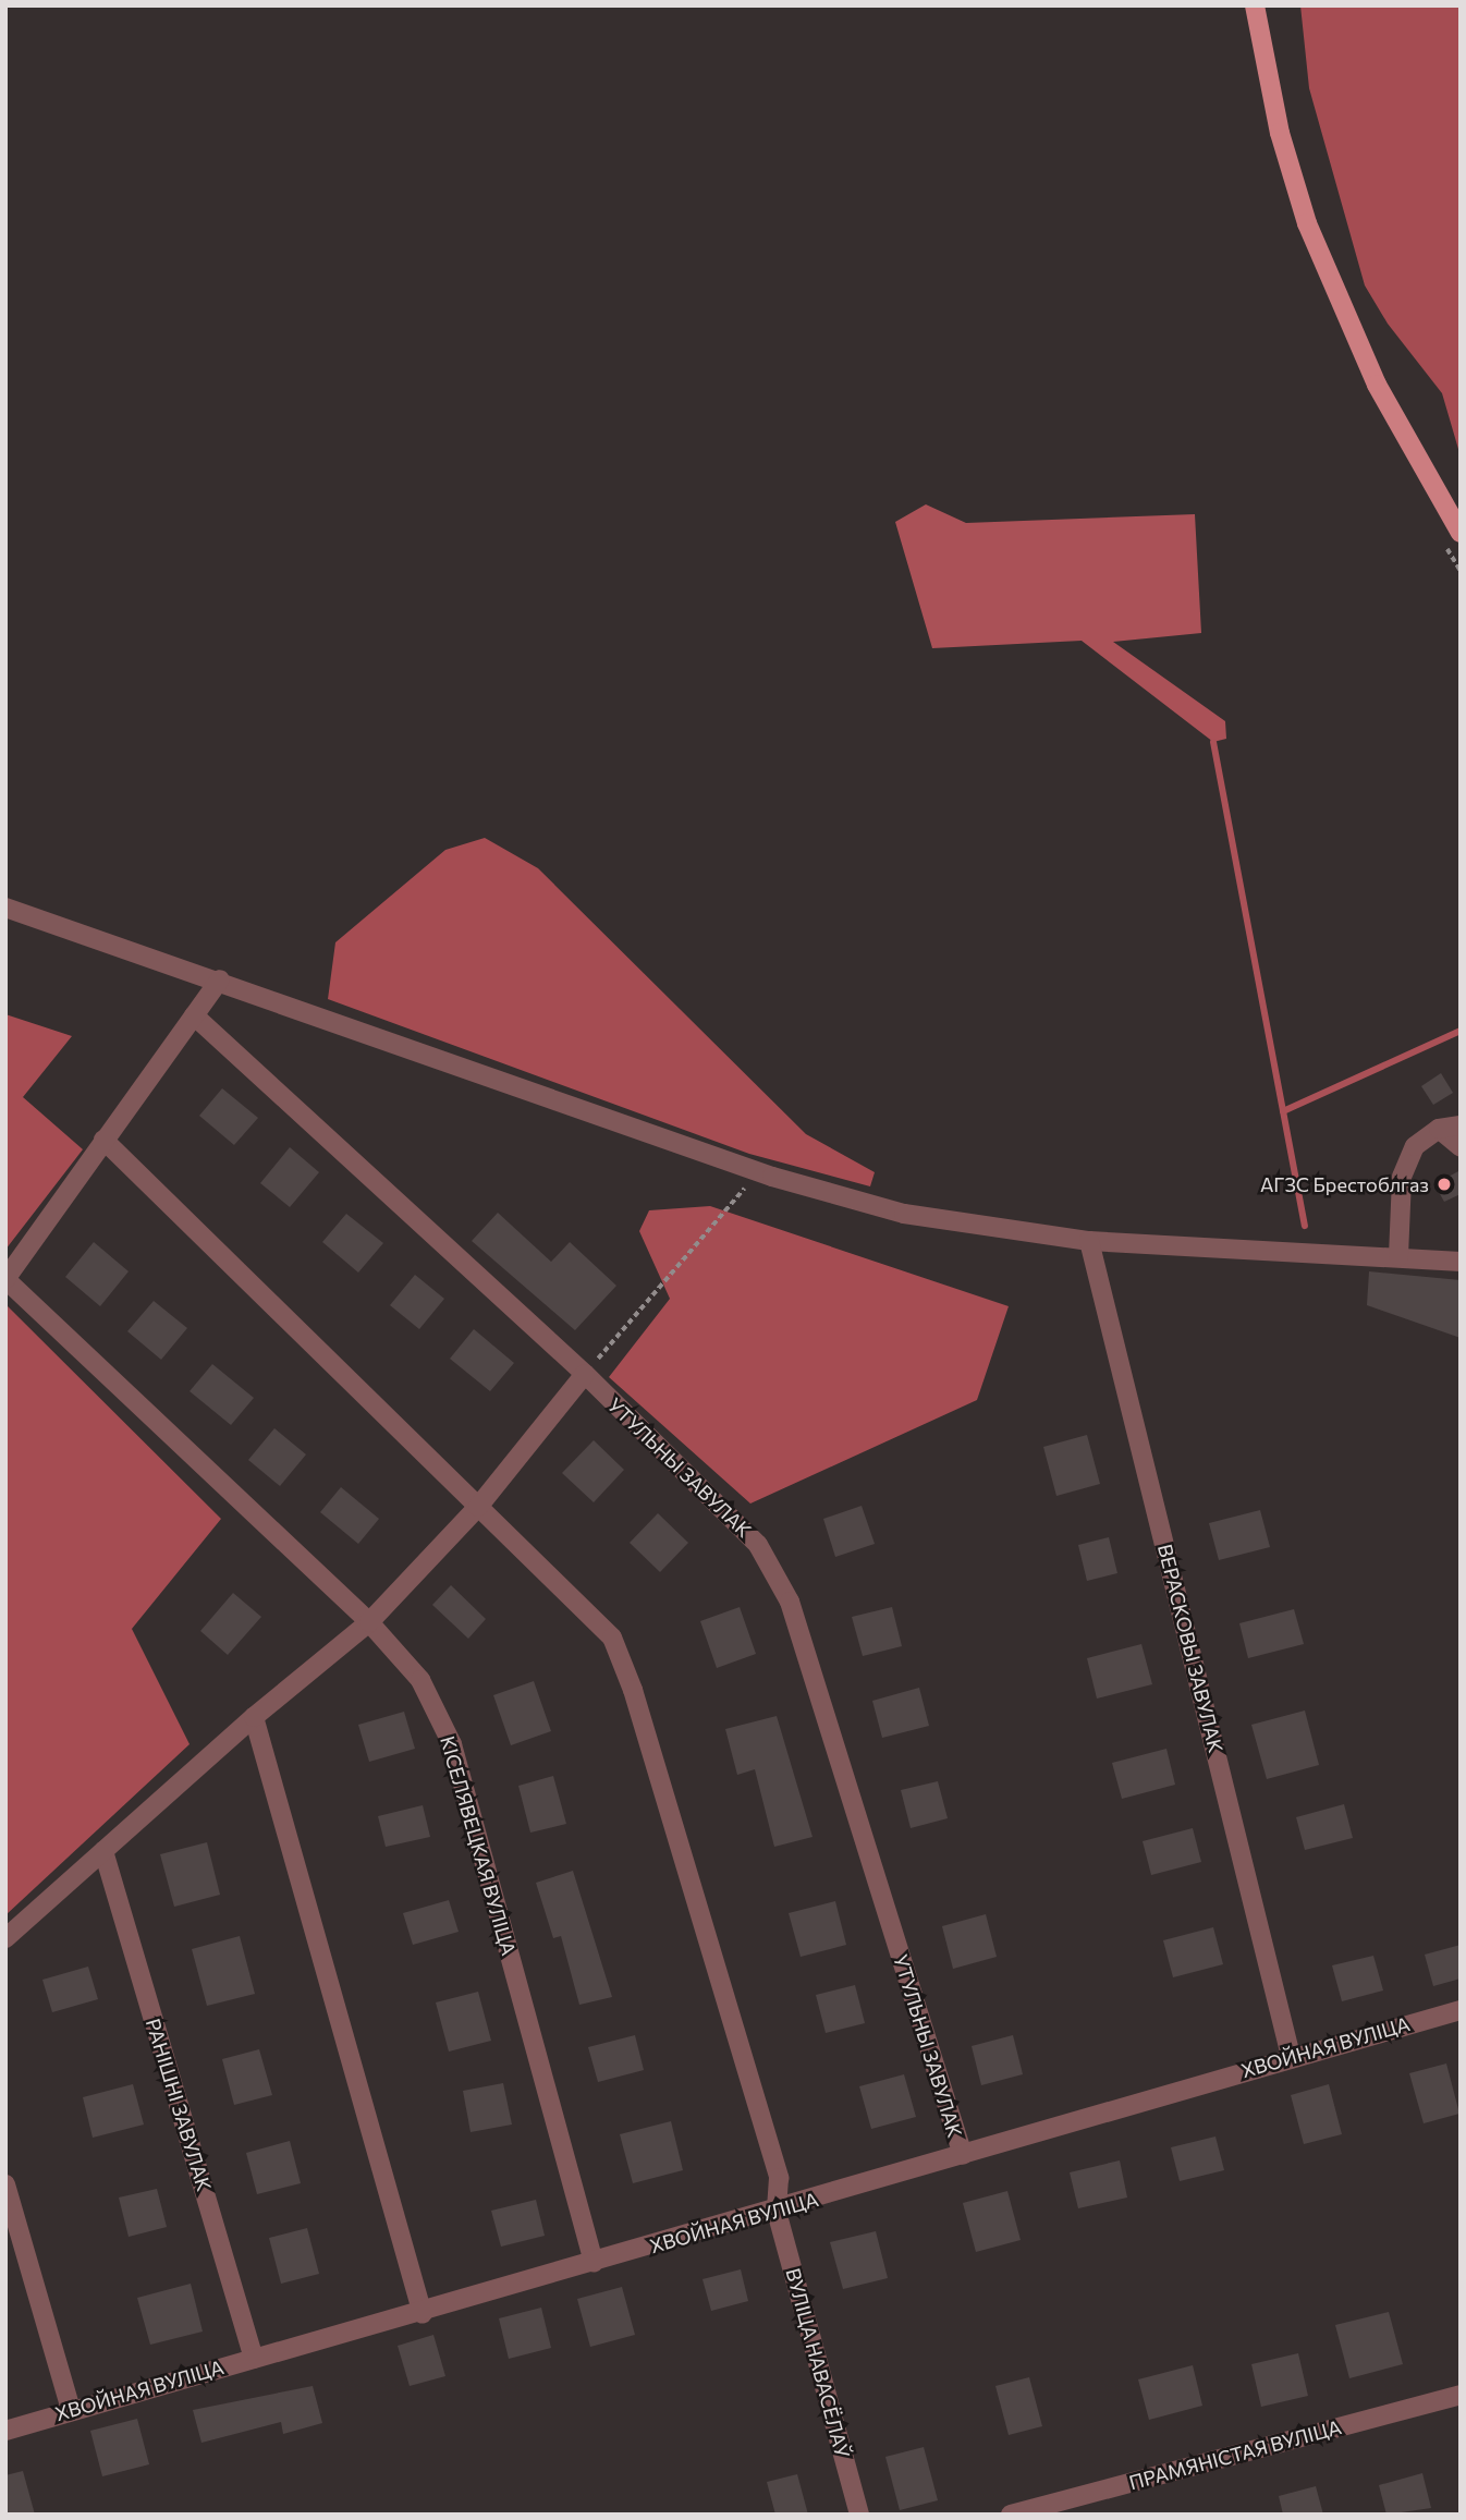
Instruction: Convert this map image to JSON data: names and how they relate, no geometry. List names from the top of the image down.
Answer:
{
  "streets": {
    "street": [
      "УТУЛЬНЫ ЗАВУЛАК",
      "ВЕРАСКОВЫ ЗАВУЛАК",
      "КІСЕЛЯВЕЦКАЯ ВУЛІЦА",
      "ХВОЙНАЯ ВУЛІЦА",
      "РАНІШНІ ЗАВУЛАК",
      "ВУЛІЦА НАВАСЁЛАЎ",
      "ПРАМЯНІСТАЯ ВУЛІЦА"
    ]
  },
  "crossings": [
    ["УТУЛЬНЫ ЗАВУЛАК", "ХВОЙНАЯ ВУЛІЦА"],
    ["ВЕРАСКОВЫ ЗАВУЛАК", "ХВОЙНАЯ ВУЛІЦА"],
    ["КІСЕЛЯВЕЦКАЯ ВУЛІЦА", "ХВОЙНАЯ ВУЛІЦА"],
    ["ХВОЙНАЯ ВУЛІЦА", "РАНІШНІ ЗАВУЛАК"],
    ["ХВОЙНАЯ ВУЛІЦА", "ВУЛІЦА НАВАСЁЛАЎ"]
  ],
  "places": ["АГЗС Брестоблгаз"]
}
